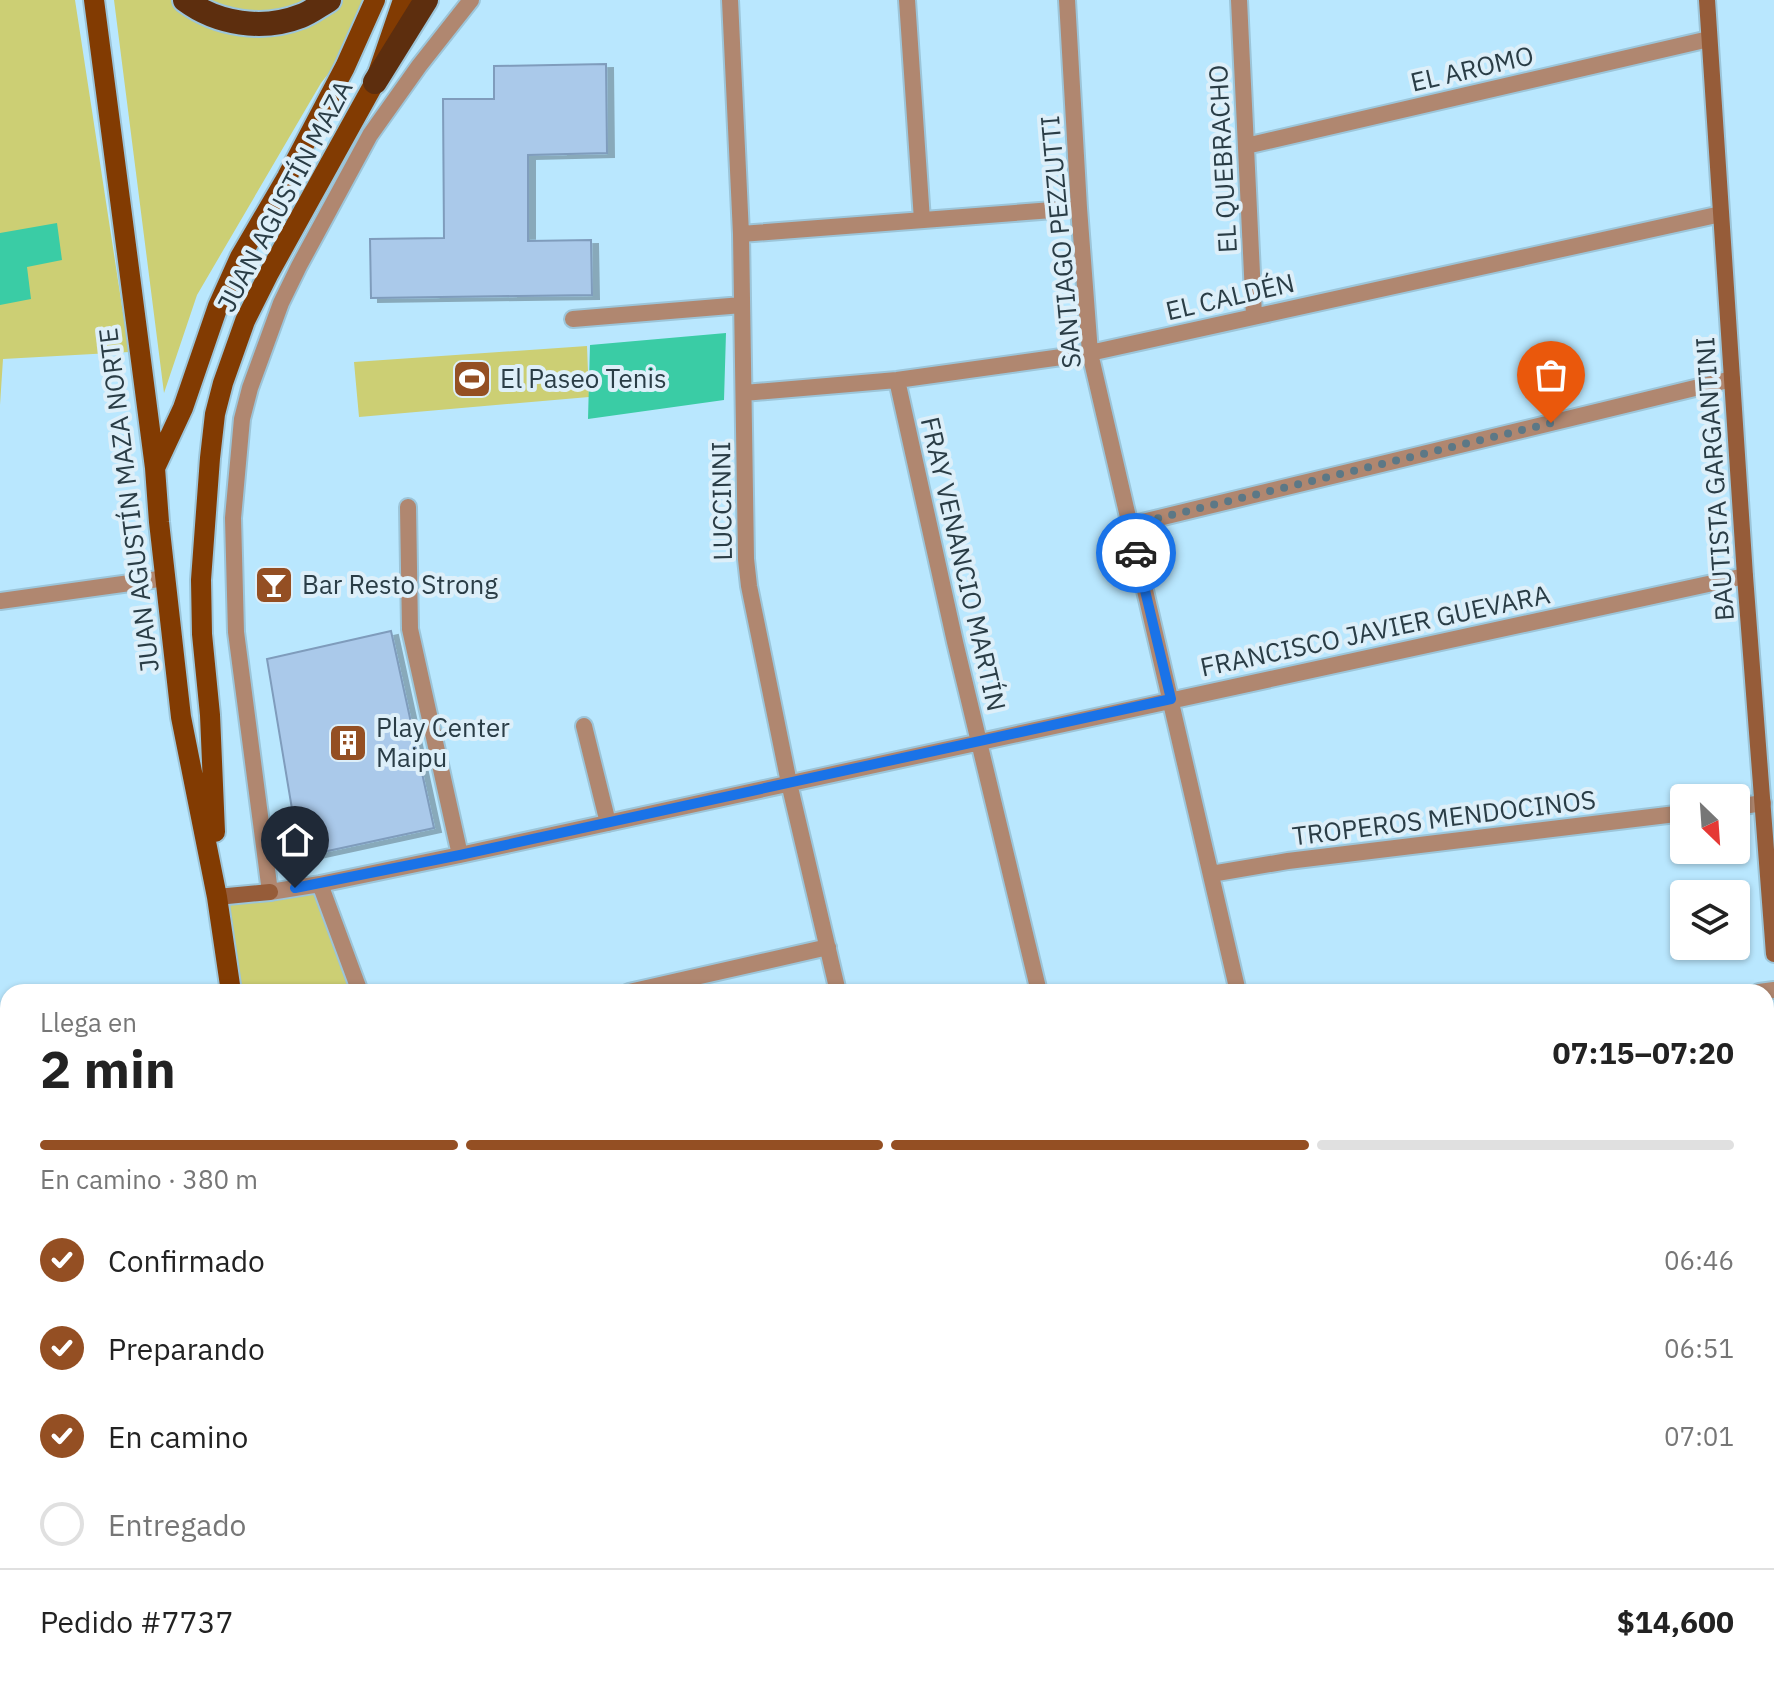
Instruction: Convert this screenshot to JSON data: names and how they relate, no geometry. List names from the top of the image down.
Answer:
{
  "streets": {
    "main road": ["JUAN AGUSTÍN MAZA", "JUAN AGUSTÍN MAZA NORTE"],
    "street": [
      "EL AROMO",
      "EL QUEBRACHO",
      "SANTIAGO PEZZUTTI",
      "EL CALDÉN",
      "BAUTISTA GARGANTINI",
      "LUCCINNI",
      "FRAY VENANCIO MARTÍN",
      "FRANCISCO JAVIER GUEVARA",
      "TROPEROS MENDOCINOS"
    ]
  },
  "crossings": [
    ["EL AROMO", "EL QUEBRACHO"],
    ["EL AROMO", "BAUTISTA GARGANTINI"],
    ["EL QUEBRACHO", "EL CALDÉN"],
    ["JUAN AGUSTÍN MAZA", "JUAN AGUSTÍN MAZA NORTE"],
    ["JUAN AGUSTÍN MAZA", "FRANCISCO JAVIER GUEVARA"],
    ["SANTIAGO PEZZUTTI", "EL CALDÉN"],
    ["SANTIAGO PEZZUTTI", "FRANCISCO JAVIER GUEVARA"],
    ["SANTIAGO PEZZUTTI", "TROPEROS MENDOCINOS"],
    ["EL CALDÉN", "BAUTISTA GARGANTINI"],
    ["EL CALDÉN", "LUCCINNI"],
    ["EL CALDÉN", "FRAY VENANCIO MARTÍN"],
    ["BAUTISTA GARGANTINI", "FRANCISCO JAVIER GUEVARA"],
    ["JUAN AGUSTÍN MAZA NORTE", "FRANCISCO JAVIER GUEVARA"],
    ["LUCCINNI", "FRANCISCO JAVIER GUEVARA"],
    ["FRAY VENANCIO MARTÍN", "FRANCISCO JAVIER GUEVARA"]
  ],
  "places": {
    "sports": ["El Paseo Tenis"],
    "bar": ["Bar Resto Strong"],
    "building": ["Play Center Maipu"]
  },
  "north": "bottom right",
  "page": {
    "heading": ["2 min", "Llega en", "07:15–07:20"],
    "panel": ["Pedido #7737", "$14,600"],
    "bar": "En camino · 380 m",
    "list": [
      ["Confirmado", "06:46"],
      ["Preparando", "06:51"],
      ["En camino", "07:01"],
      "Entregado"
    ]
  }
}
